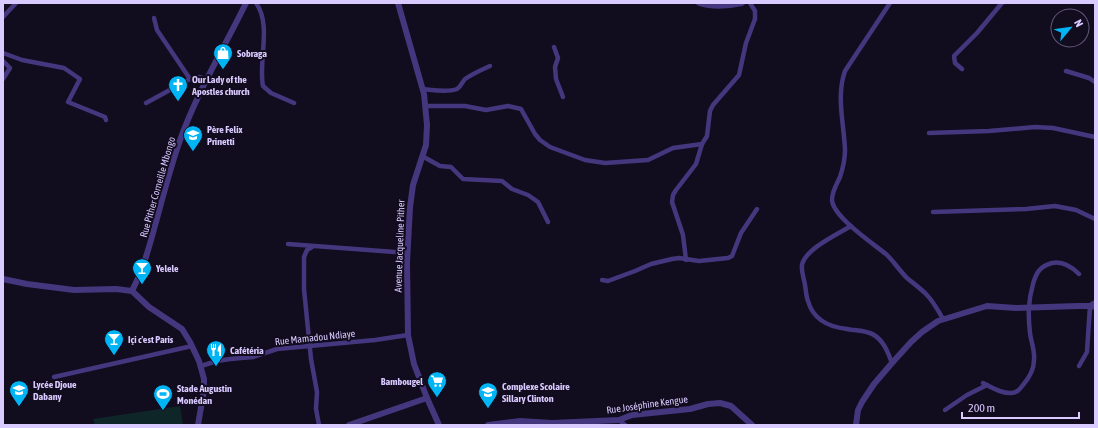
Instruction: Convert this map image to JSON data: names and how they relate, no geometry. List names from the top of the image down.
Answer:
{
  "streets": {
    "street": [
      "Rue Pither Corneille Mbongo",
      "Avenue Jacqueline Pither",
      "Rue Mamadou Ndiaye",
      "Rue Joséphine Kengue"
    ]
  },
  "crossings": [
    ["Avenue Jacqueline Pither", "Rue Mamadou Ndiaye"]
  ],
  "places": {
    "shop": ["Sobraga"],
    "church": ["Our Lady of the Apostles church"],
    "school or university": ["Père Felix Prinetti", "Lycée Djoue Dabany", "Complexe Scolaire Sillary Clinton"],
    "bar": ["Yelele", "Içi c'est Paris"],
    "restaurant": ["Cafétéria"],
    "supermarket": ["Bambougel"],
    "sports": ["Stade Augustin Monédan"]
  },
  "scale_bar": "200 m",
  "north": "top right"
}
